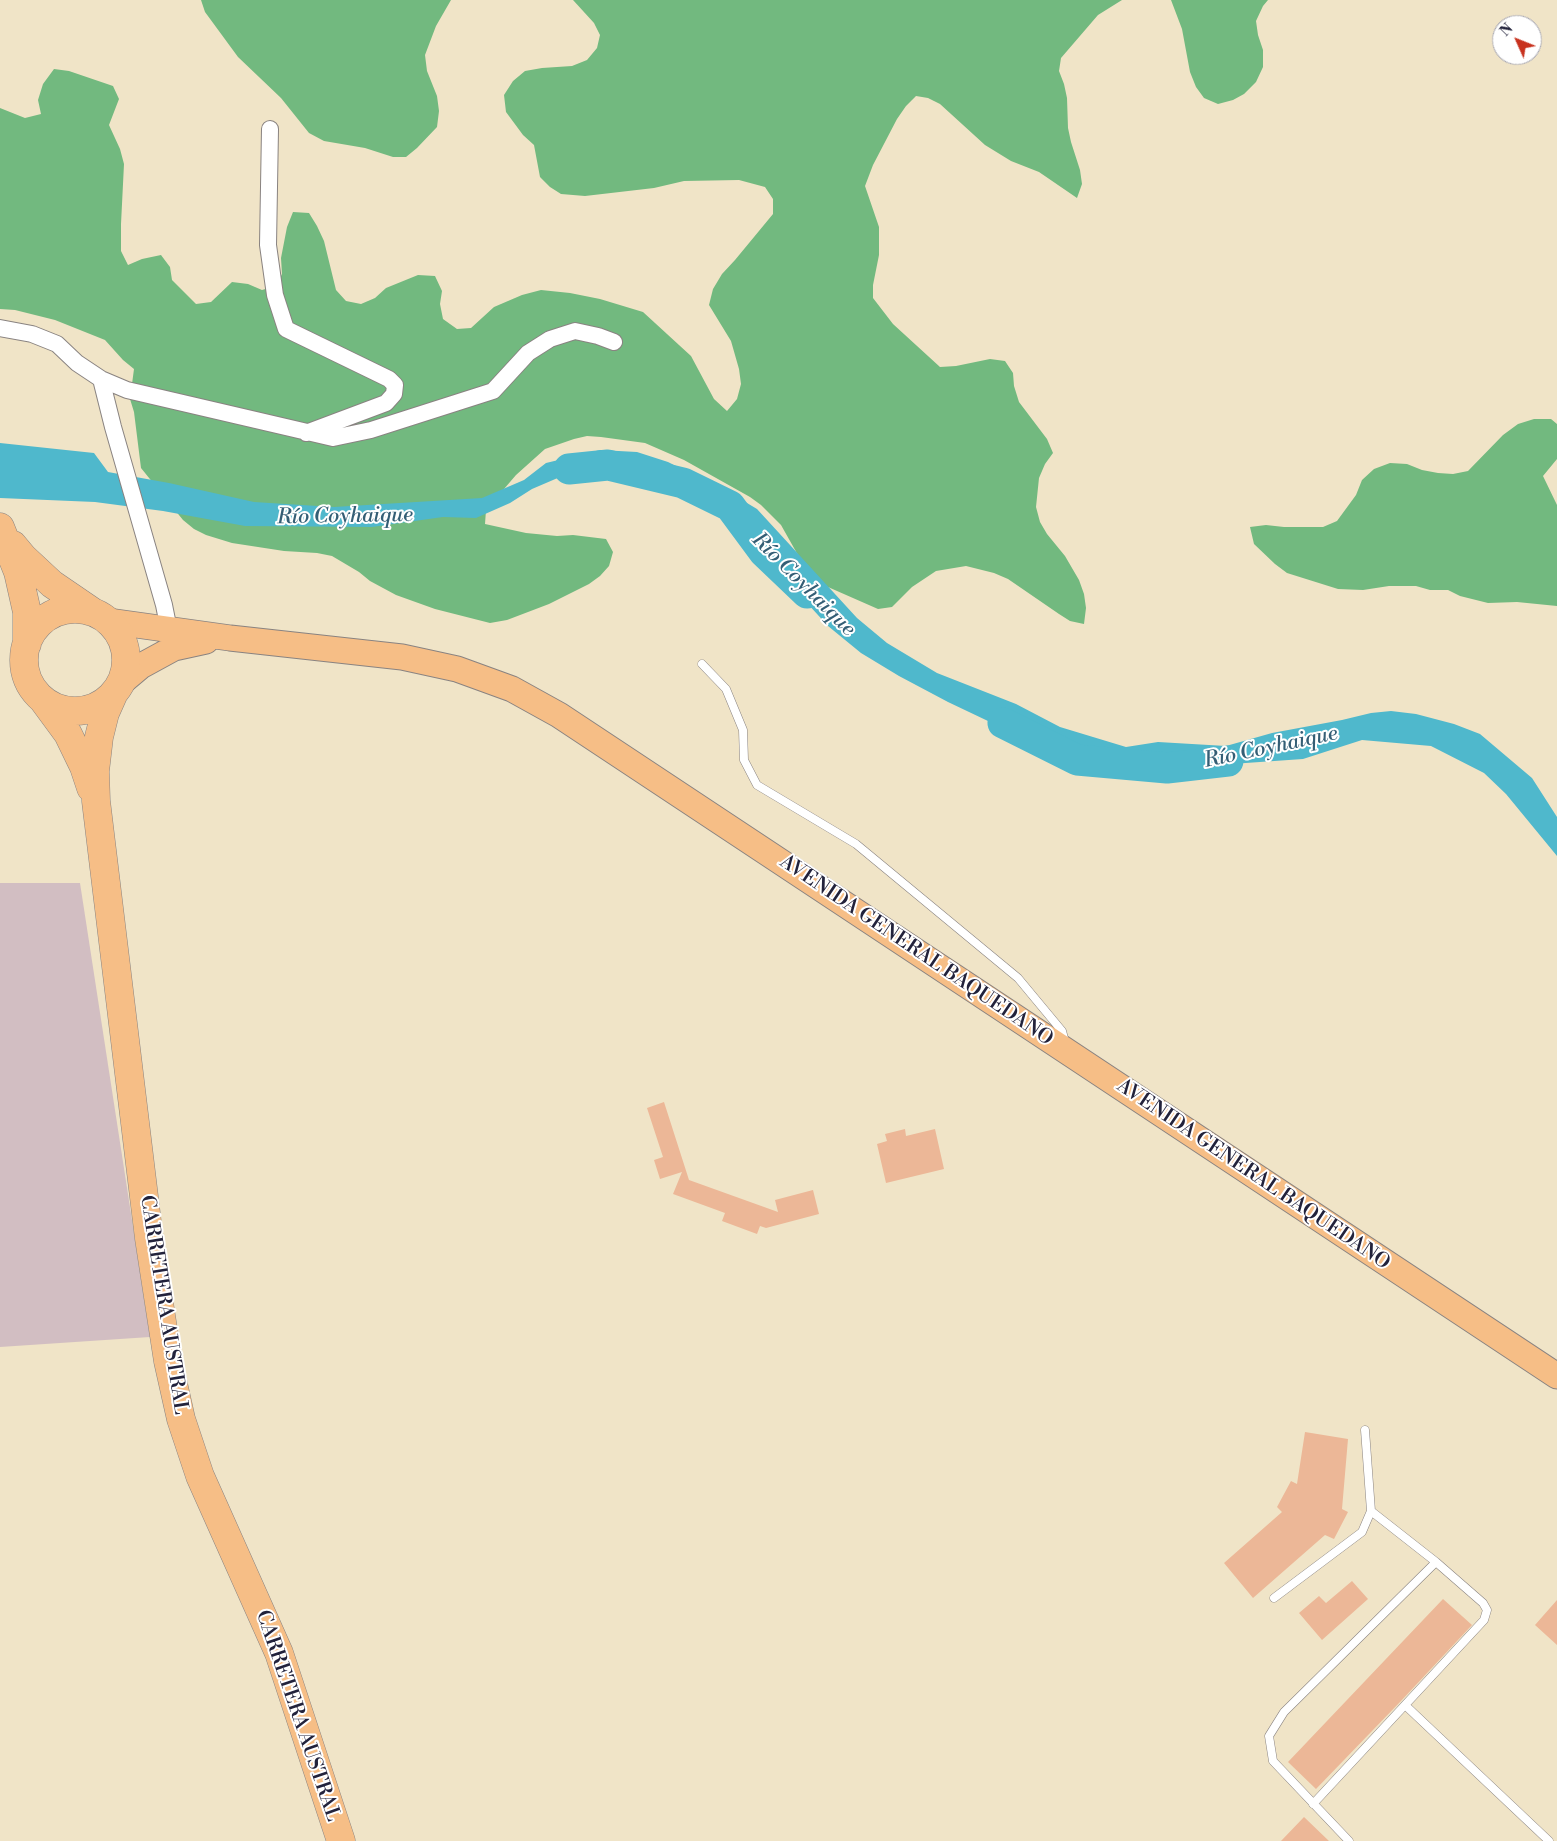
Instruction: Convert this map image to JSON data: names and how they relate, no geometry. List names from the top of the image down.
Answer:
{
  "streets": {
    "highway": ["CARRETERA AUSTRAL"],
    "main road": ["AVENIDA GENERAL BAQUEDANO"]
  },
  "crossings": [
    ["AVENIDA GENERAL BAQUEDANO", "CARRETERA AUSTRAL"]
  ],
  "water": ["Río Coyhaique"],
  "north": "top left"
}
